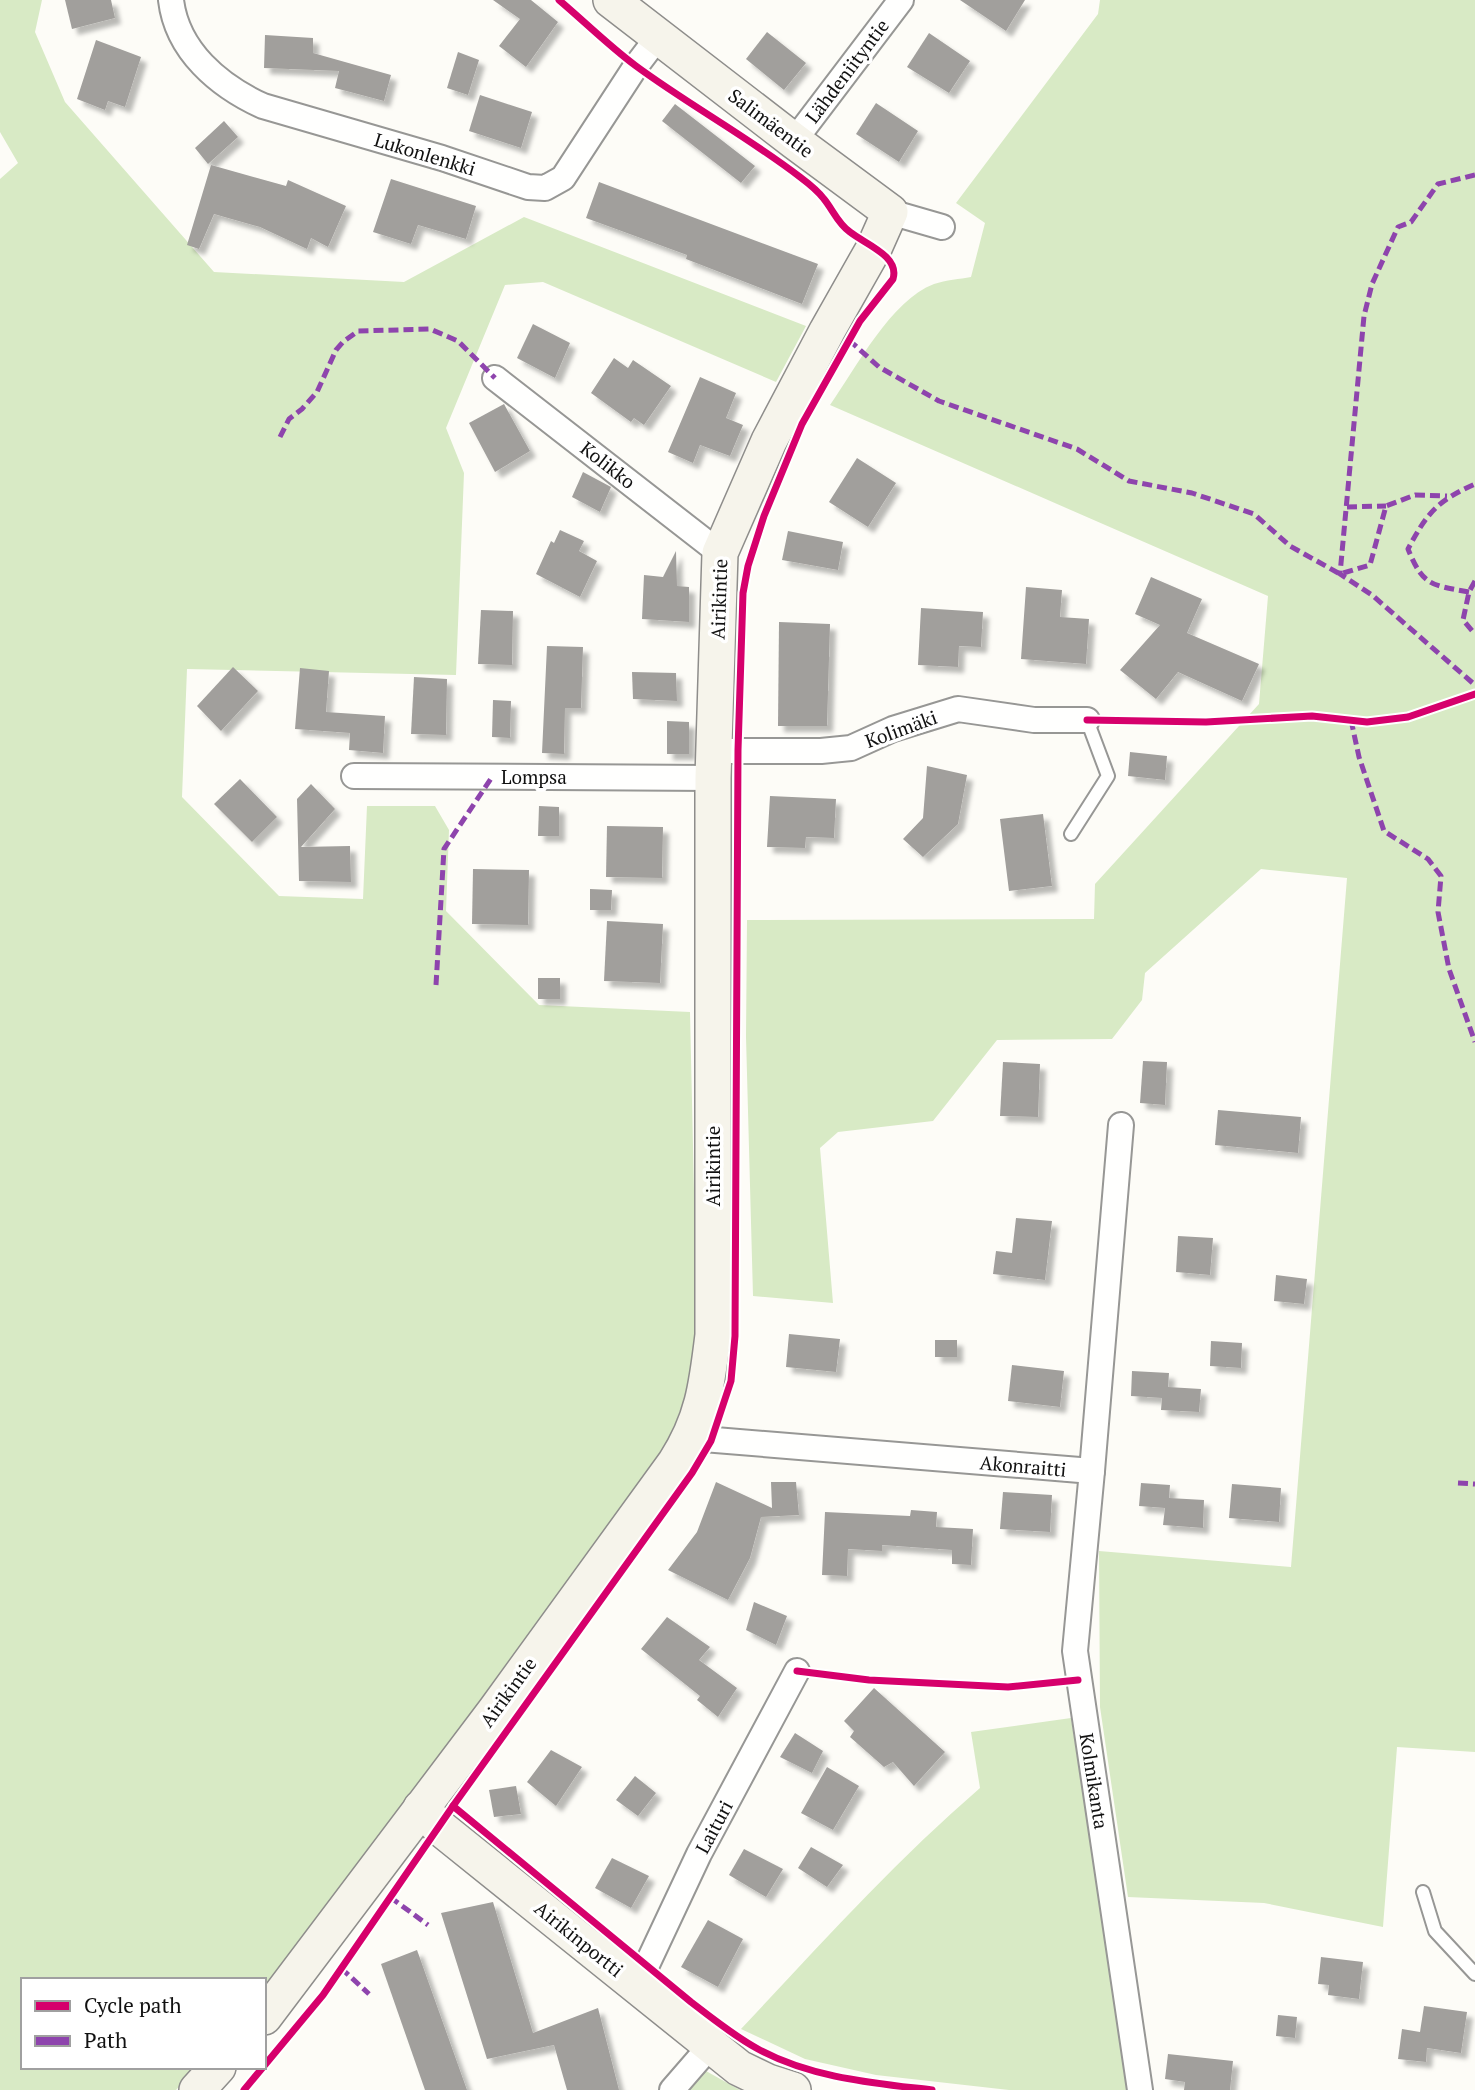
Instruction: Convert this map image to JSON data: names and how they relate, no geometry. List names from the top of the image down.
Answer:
{
  "streets": {
    "street": [
      "Lähdeniityntie",
      "Salimäentie",
      "Lukonlenkki",
      "Kolikko",
      "Airikintie",
      "Kolimäki",
      "Lompsa",
      "Akonraitti",
      "Kolmikanta",
      "Laituri",
      "Airikinportti"
    ]
  },
  "crossings": [
    ["Lähdeniityntie", "Salimäentie"],
    ["Salimäentie", "Lukonlenkki"],
    ["Salimäentie", "Airikintie"],
    ["Kolikko", "Airikintie"],
    ["Airikintie", "Kolimäki"],
    ["Airikintie", "Lompsa"],
    ["Airikintie", "Akonraitti"],
    ["Airikintie", "Airikinportti"],
    ["Kolimäki", "Lompsa"],
    ["Akonraitti", "Kolmikanta"],
    ["Laituri", "Airikinportti"]
  ],
  "legend": ["Cycle path", "Path"]
}
